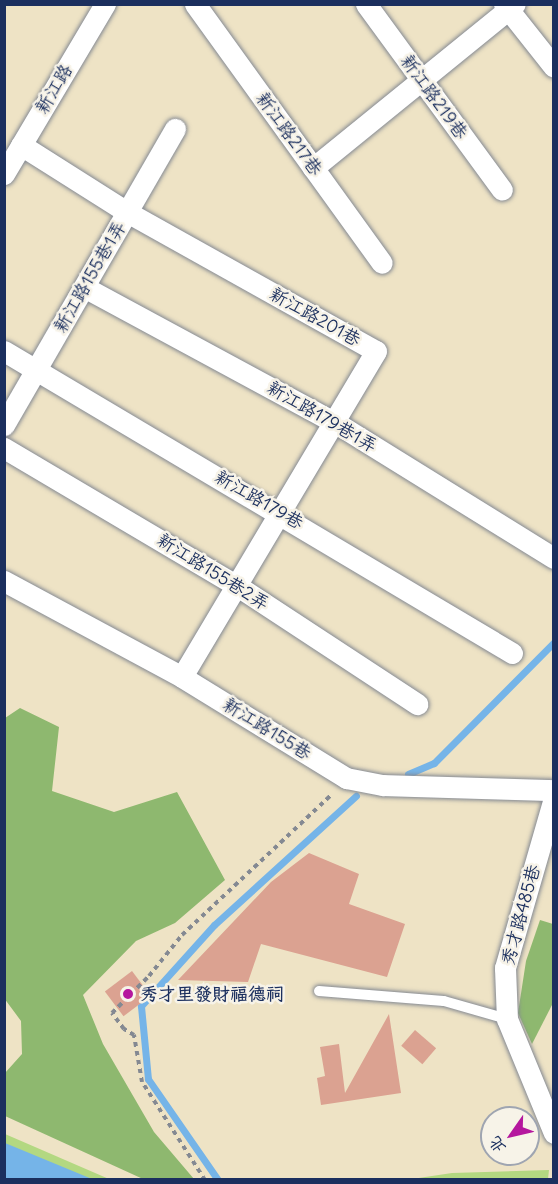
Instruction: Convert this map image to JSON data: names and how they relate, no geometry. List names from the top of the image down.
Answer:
{
  "streets": {
    "street": [
      "新江路",
      "新江路219巷",
      "新江路217巷",
      "新江路155巷1弄",
      "新江路201巷",
      "新江路179巷1弄",
      "新江路179巷",
      "新江路155巷2弄",
      "新江路155巷",
      "秀才路485巷"
    ]
  },
  "crossings": [
    ["新江路", "新江路201巷"],
    ["新江路155巷1弄", "新江路201巷"],
    ["新江路155巷1弄", "新江路179巷1弄"],
    ["新江路155巷1弄", "新江路179巷"],
    ["新江路201巷", "新江路179巷1弄"],
    ["新江路201巷", "新江路179巷"],
    ["新江路201巷", "新江路155巷2弄"],
    ["新江路201巷", "新江路155巷"]
  ],
  "places": ["秀才里發財福德祠"],
  "north": "bottom left"
}
